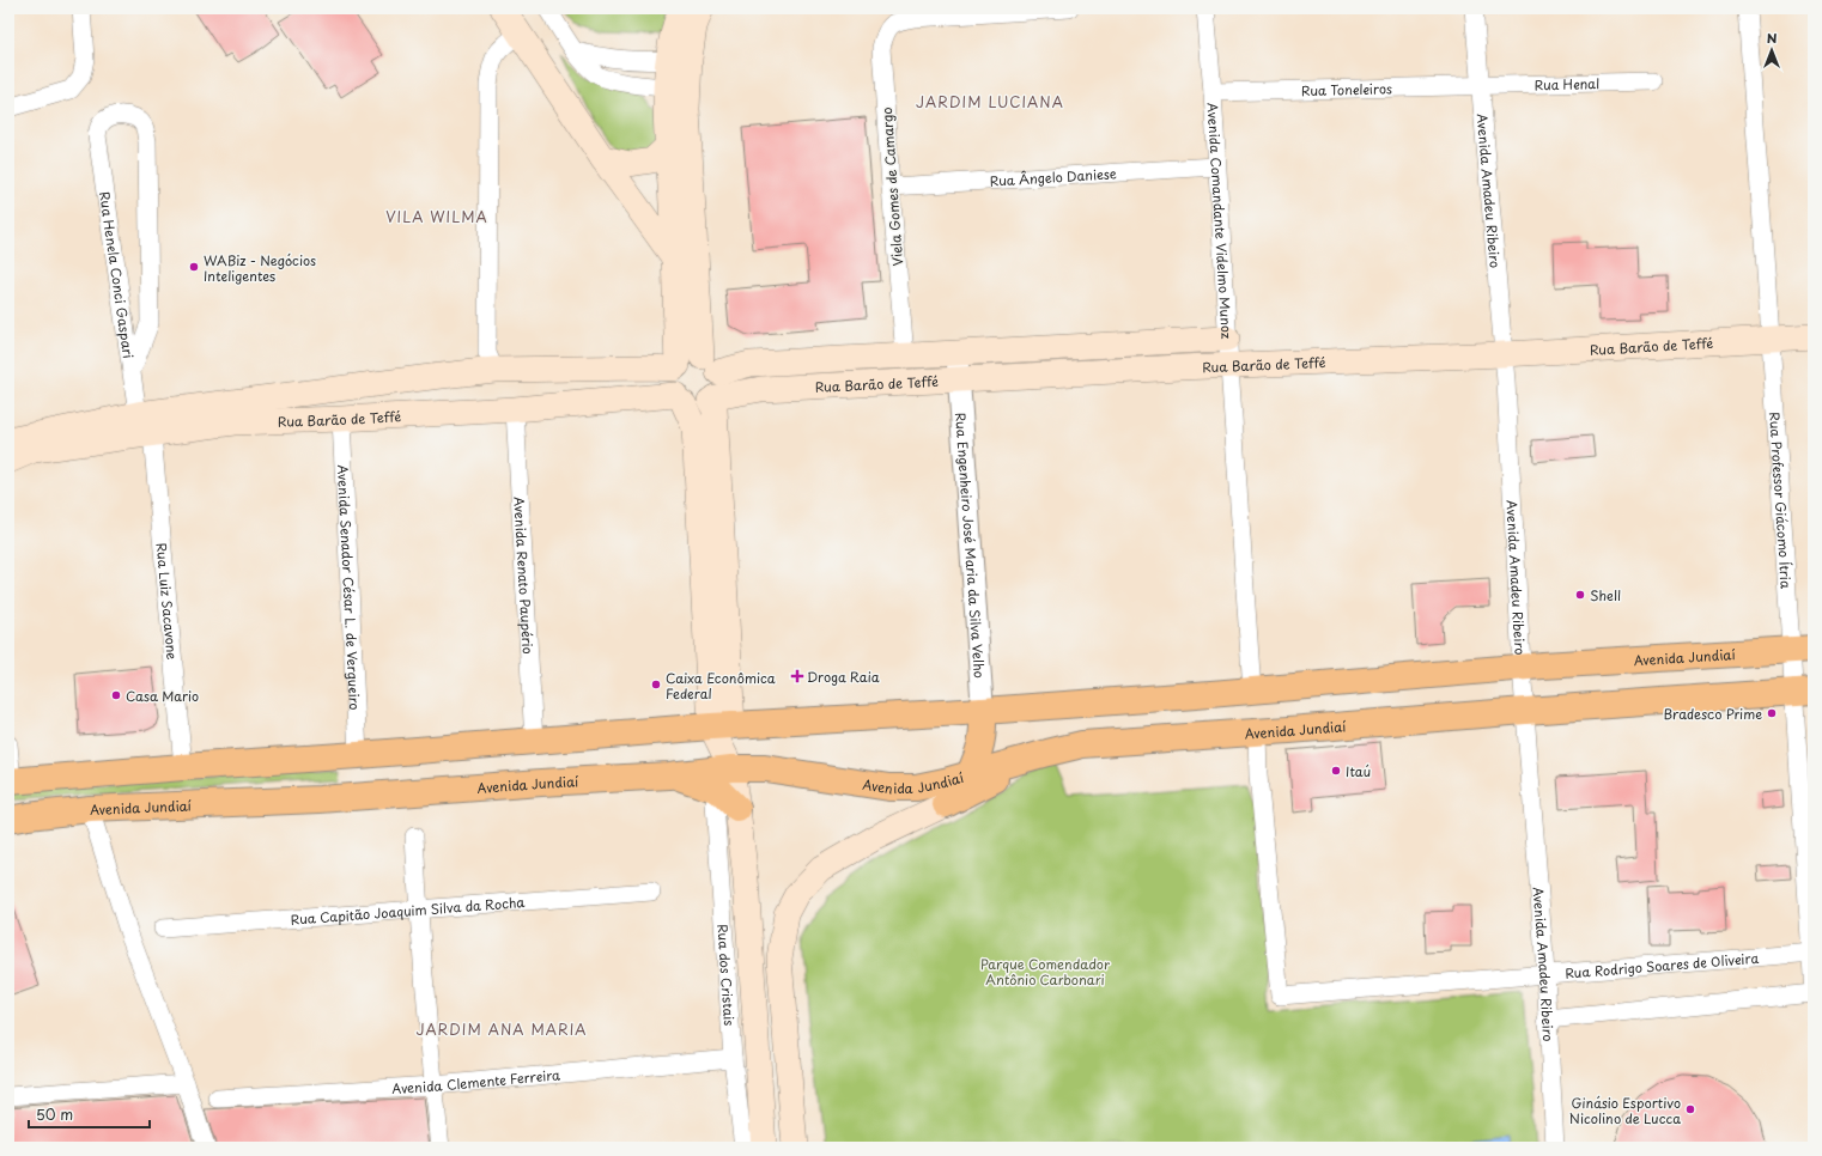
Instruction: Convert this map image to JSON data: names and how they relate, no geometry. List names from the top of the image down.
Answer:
{
  "streets": {
    "main road": ["Rua Barão de Teffé", "Avenida Jundiaí"],
    "street": [
      "Rua Henal",
      "Rua Toneleiros",
      "Rua Ângelo Daniese",
      "Viela Gomes de Camargo",
      "Avenida Amadeu Ribeiro",
      "Avenida Comandante Videlmo Munoz",
      "Rua Henela Conci Gaspari",
      "Rua Professor Giácomo Ítria",
      "Rua Engenheiro José Maria da Silva Velho",
      "Avenida Renato Paupério",
      "Avenida Senador César L. de Vergueiro",
      "Rua Luiz Sacavone",
      "Rua Capitão Joaquim Silva da Rocha",
      "Rua Rodrigo Soares de Oliveira",
      "Rua dos Cristais",
      "Avenida Clemente Ferreira"
    ]
  },
  "crossings": [
    ["Rua Henal", "Rua Toneleiros"],
    ["Rua Henal", "Avenida Amadeu Ribeiro"],
    ["Rua Toneleiros", "Avenida Amadeu Ribeiro"],
    ["Rua Toneleiros", "Avenida Comandante Videlmo Munoz"],
    ["Rua Ângelo Daniese", "Viela Gomes de Camargo"],
    ["Rua Ângelo Daniese", "Avenida Comandante Videlmo Munoz"],
    ["Viela Gomes de Camargo", "Rua Barão de Teffé"],
    ["Avenida Amadeu Ribeiro", "Rua Barão de Teffé"],
    ["Avenida Amadeu Ribeiro", "Avenida Jundiaí"],
    ["Avenida Amadeu Ribeiro", "Rua Rodrigo Soares de Oliveira"],
    ["Avenida Comandante Videlmo Munoz", "Rua Barão de Teffé"],
    ["Avenida Comandante Videlmo Munoz", "Avenida Jundiaí"],
    ["Rua Henela Conci Gaspari", "Rua Barão de Teffé"],
    ["Rua Henela Conci Gaspari", "Rua Luiz Sacavone"],
    ["Rua Barão de Teffé", "Rua Professor Giácomo Ítria"],
    ["Rua Barão de Teffé", "Rua Engenheiro José Maria da Silva Velho"],
    ["Rua Barão de Teffé", "Avenida Renato Paupério"],
    ["Rua Barão de Teffé", "Avenida Senador César L. de Vergueiro"],
    ["Rua Barão de Teffé", "Rua Luiz Sacavone"],
    ["Rua Professor Giácomo Ítria", "Avenida Jundiaí"],
    ["Rua Professor Giácomo Ítria", "Rua Rodrigo Soares de Oliveira"],
    ["Rua Engenheiro José Maria da Silva Velho", "Avenida Jundiaí"],
    ["Avenida Renato Paupério", "Avenida Jundiaí"],
    ["Avenida Senador César L. de Vergueiro", "Avenida Jundiaí"],
    ["Rua Luiz Sacavone", "Avenida Jundiaí"],
    ["Avenida Jundiaí", "Rua Rodrigo Soares de Oliveira"],
    ["Rua dos Cristais", "Avenida Clemente Ferreira"]
  ],
  "districts": ["JARDIM LUCIANA", "VILA WILMA", "JARDIM ANA MARIA"],
  "parks": ["Parque Comendador Antônio Carbonari"],
  "places": {
    "other": [
      "WABiz - Negócios Inteligentes",
      "Shell",
      "Caixa Econômica Federal",
      "Casa Mario",
      "Bradesco Prime",
      "Itaú",
      "Ginásio Esportivo Nicolino de Lucca"
    ],
    "health": ["Droga Raia"]
  },
  "scale_bar": "50 m",
  "north": "top"
}
